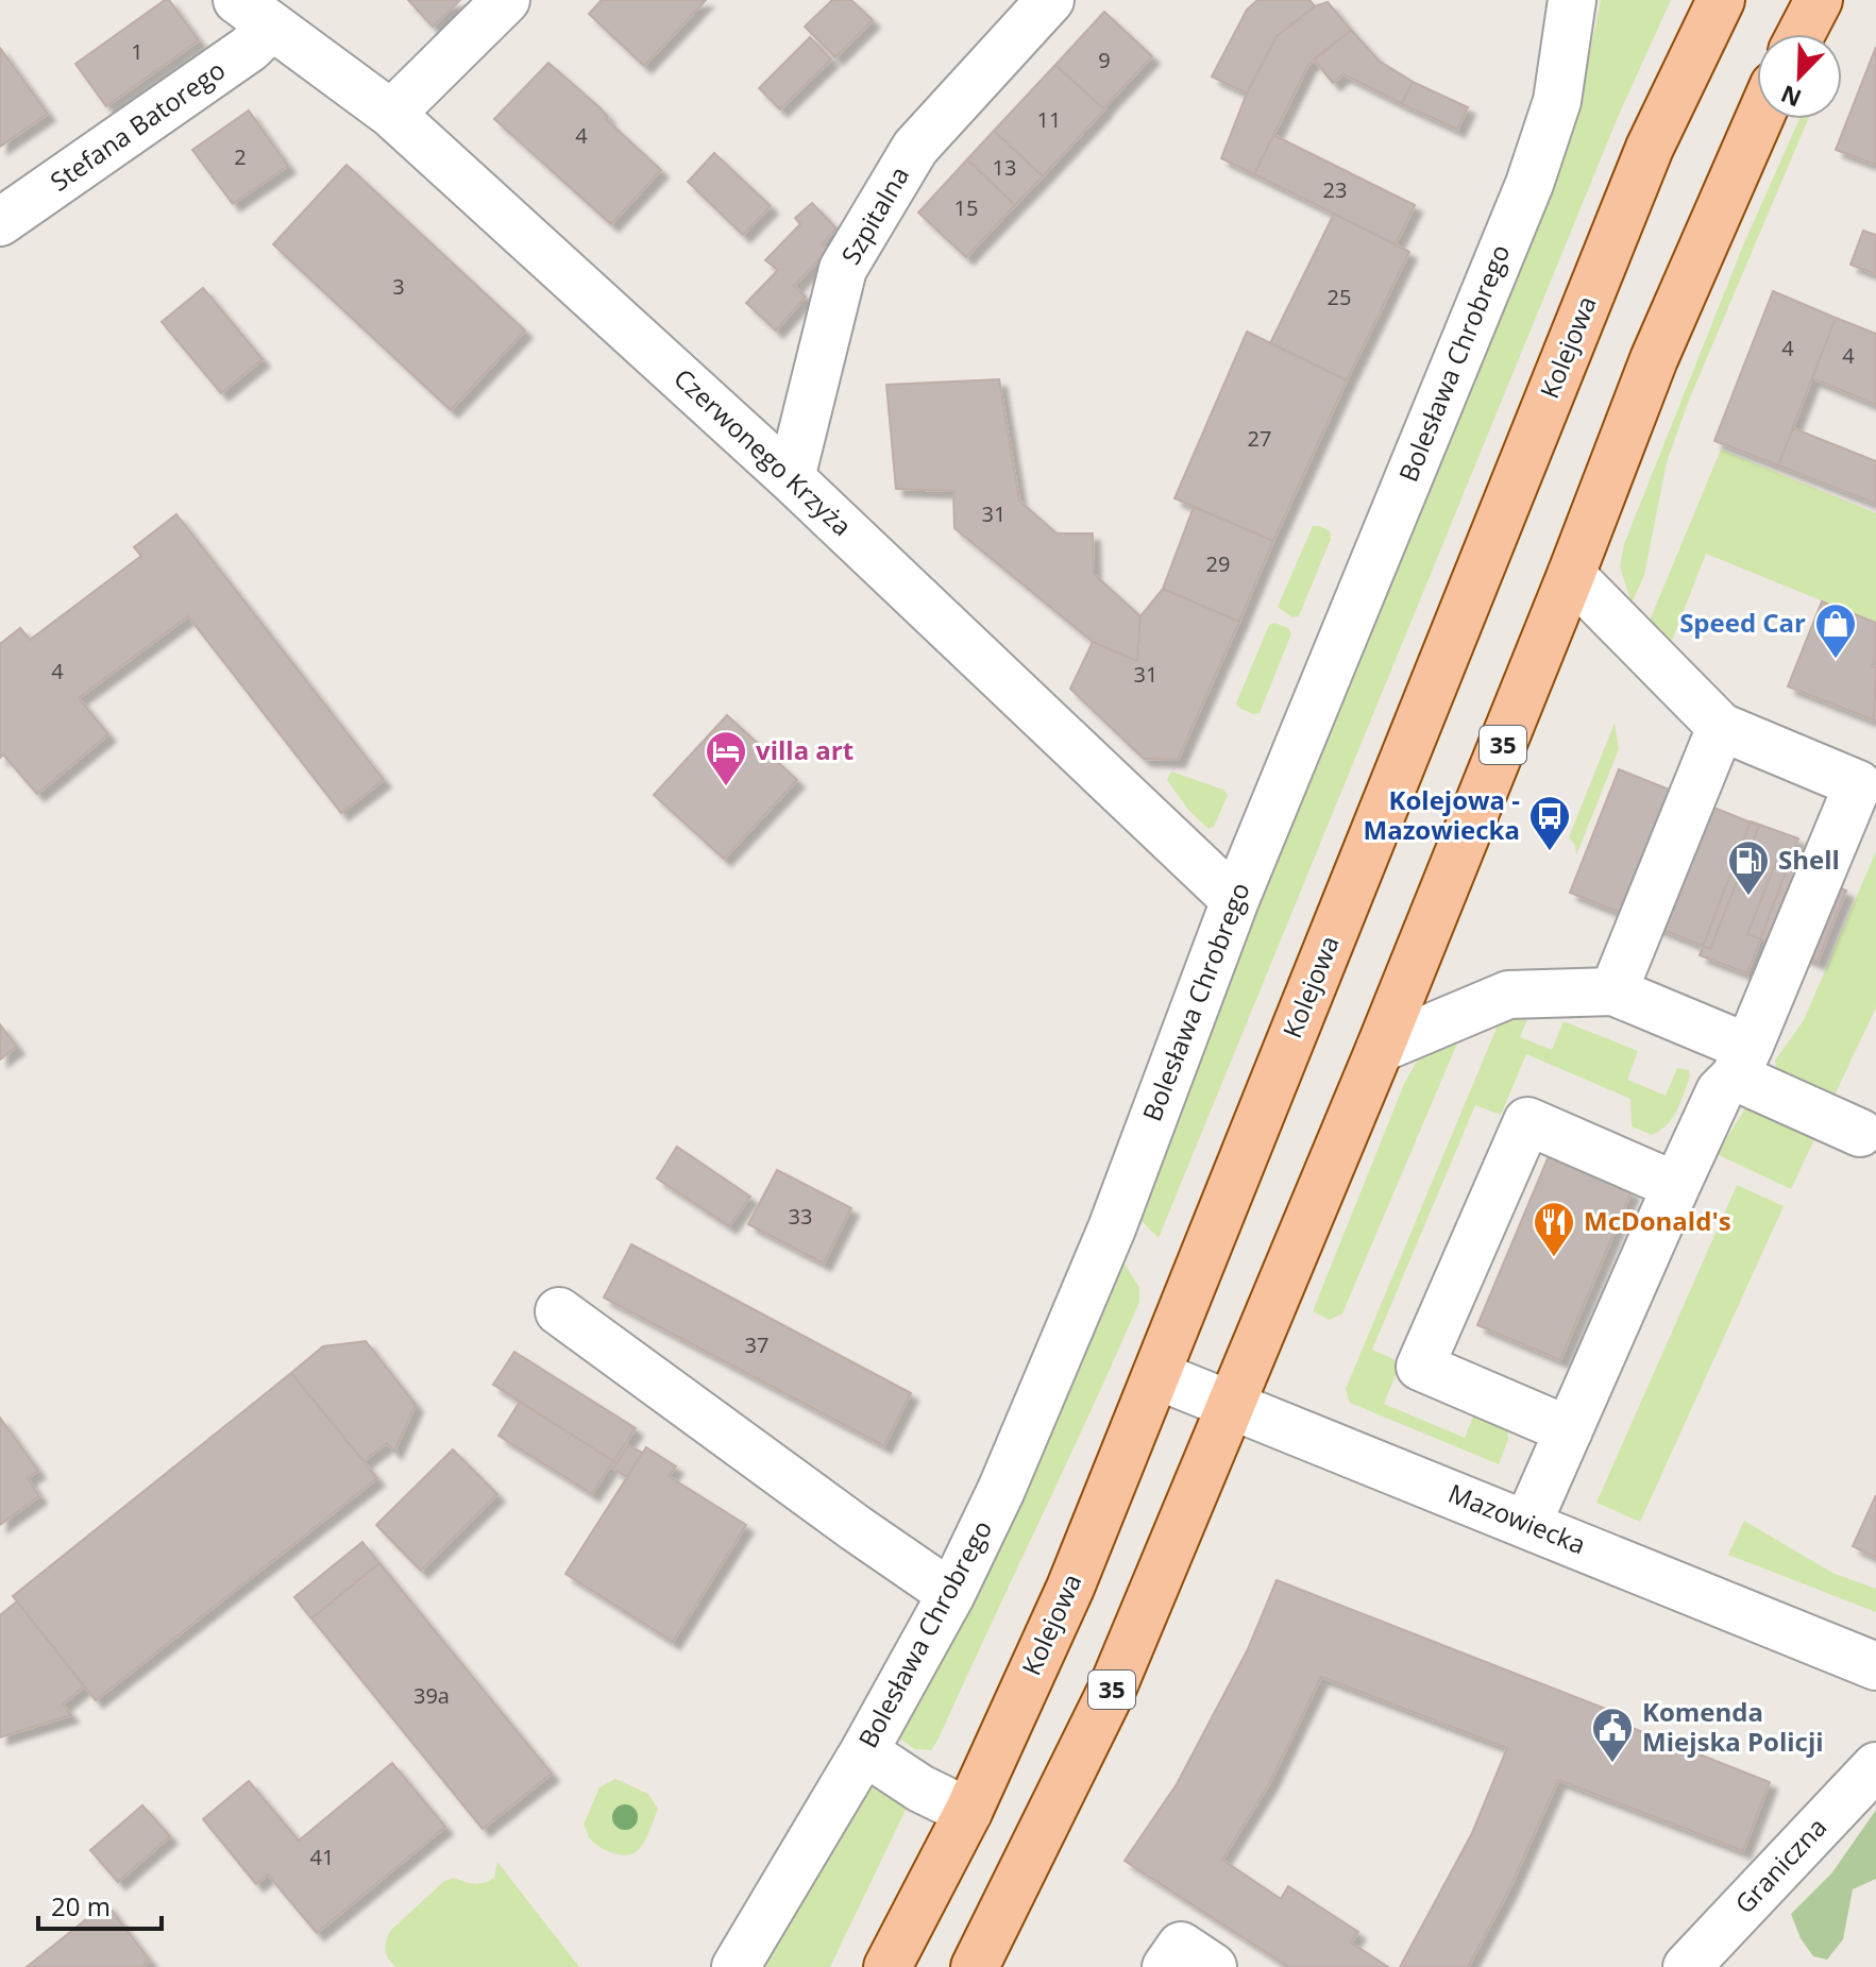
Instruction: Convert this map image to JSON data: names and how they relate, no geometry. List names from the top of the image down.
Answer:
{
  "streets": {
    "main road": ["Kolejowa", "35"],
    "street": [
      "Stefana Batorego",
      "Szpitalna",
      "Bolesława Chrobrego",
      "Czerwonego Krzyża",
      "Mazowiecka",
      "Graniczna"
    ]
  },
  "crossings": [
    ["Stefana Batorego", "Czerwonego Krzyża"],
    ["Szpitalna", "Czerwonego Krzyża"],
    ["Kolejowa", "Mazowiecka"],
    ["Bolesława Chrobrego", "Czerwonego Krzyża"],
    ["35", "Mazowiecka"]
  ],
  "places": {
    "shop": ["Speed Car"],
    "hotel": ["villa art"],
    "bus stop": ["Kolejowa - Mazowiecka"],
    "fuel station": ["Shell"],
    "restaurant": ["McDonald's"],
    "public building": ["Komenda Miejska Policji"]
  },
  "house_numbers": [
    "1",
    "9",
    "11",
    "4",
    "2",
    "13",
    "23",
    "15",
    "3",
    "25",
    "4",
    "4",
    "27",
    "31",
    "29",
    "4",
    "31",
    "33",
    "37",
    "39a",
    "41"
  ],
  "scale_bar": "20 m",
  "north": "bottom left"
}
